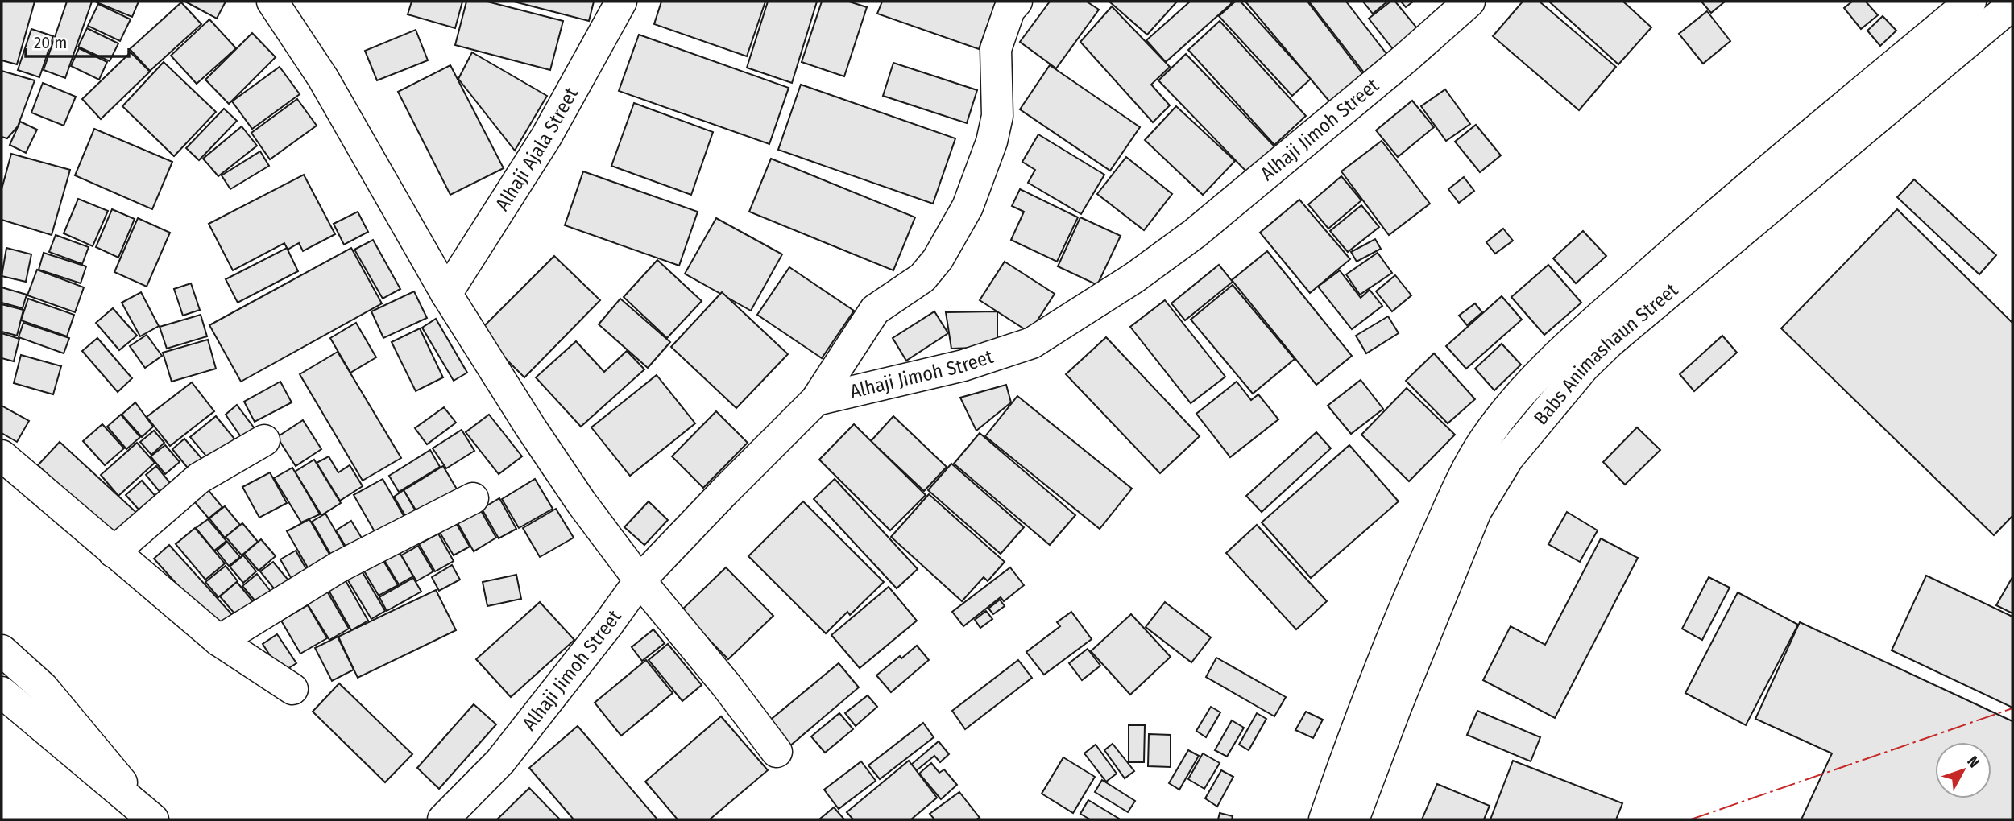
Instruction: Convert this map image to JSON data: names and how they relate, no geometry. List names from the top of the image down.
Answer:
{
  "streets": {
    "main road": ["Alhaji Jimoh Street", "Alhaji Ajala Street", "Babs Animashaun Street"]
  },
  "scale_bar": "20 m",
  "north": "top right"
}
